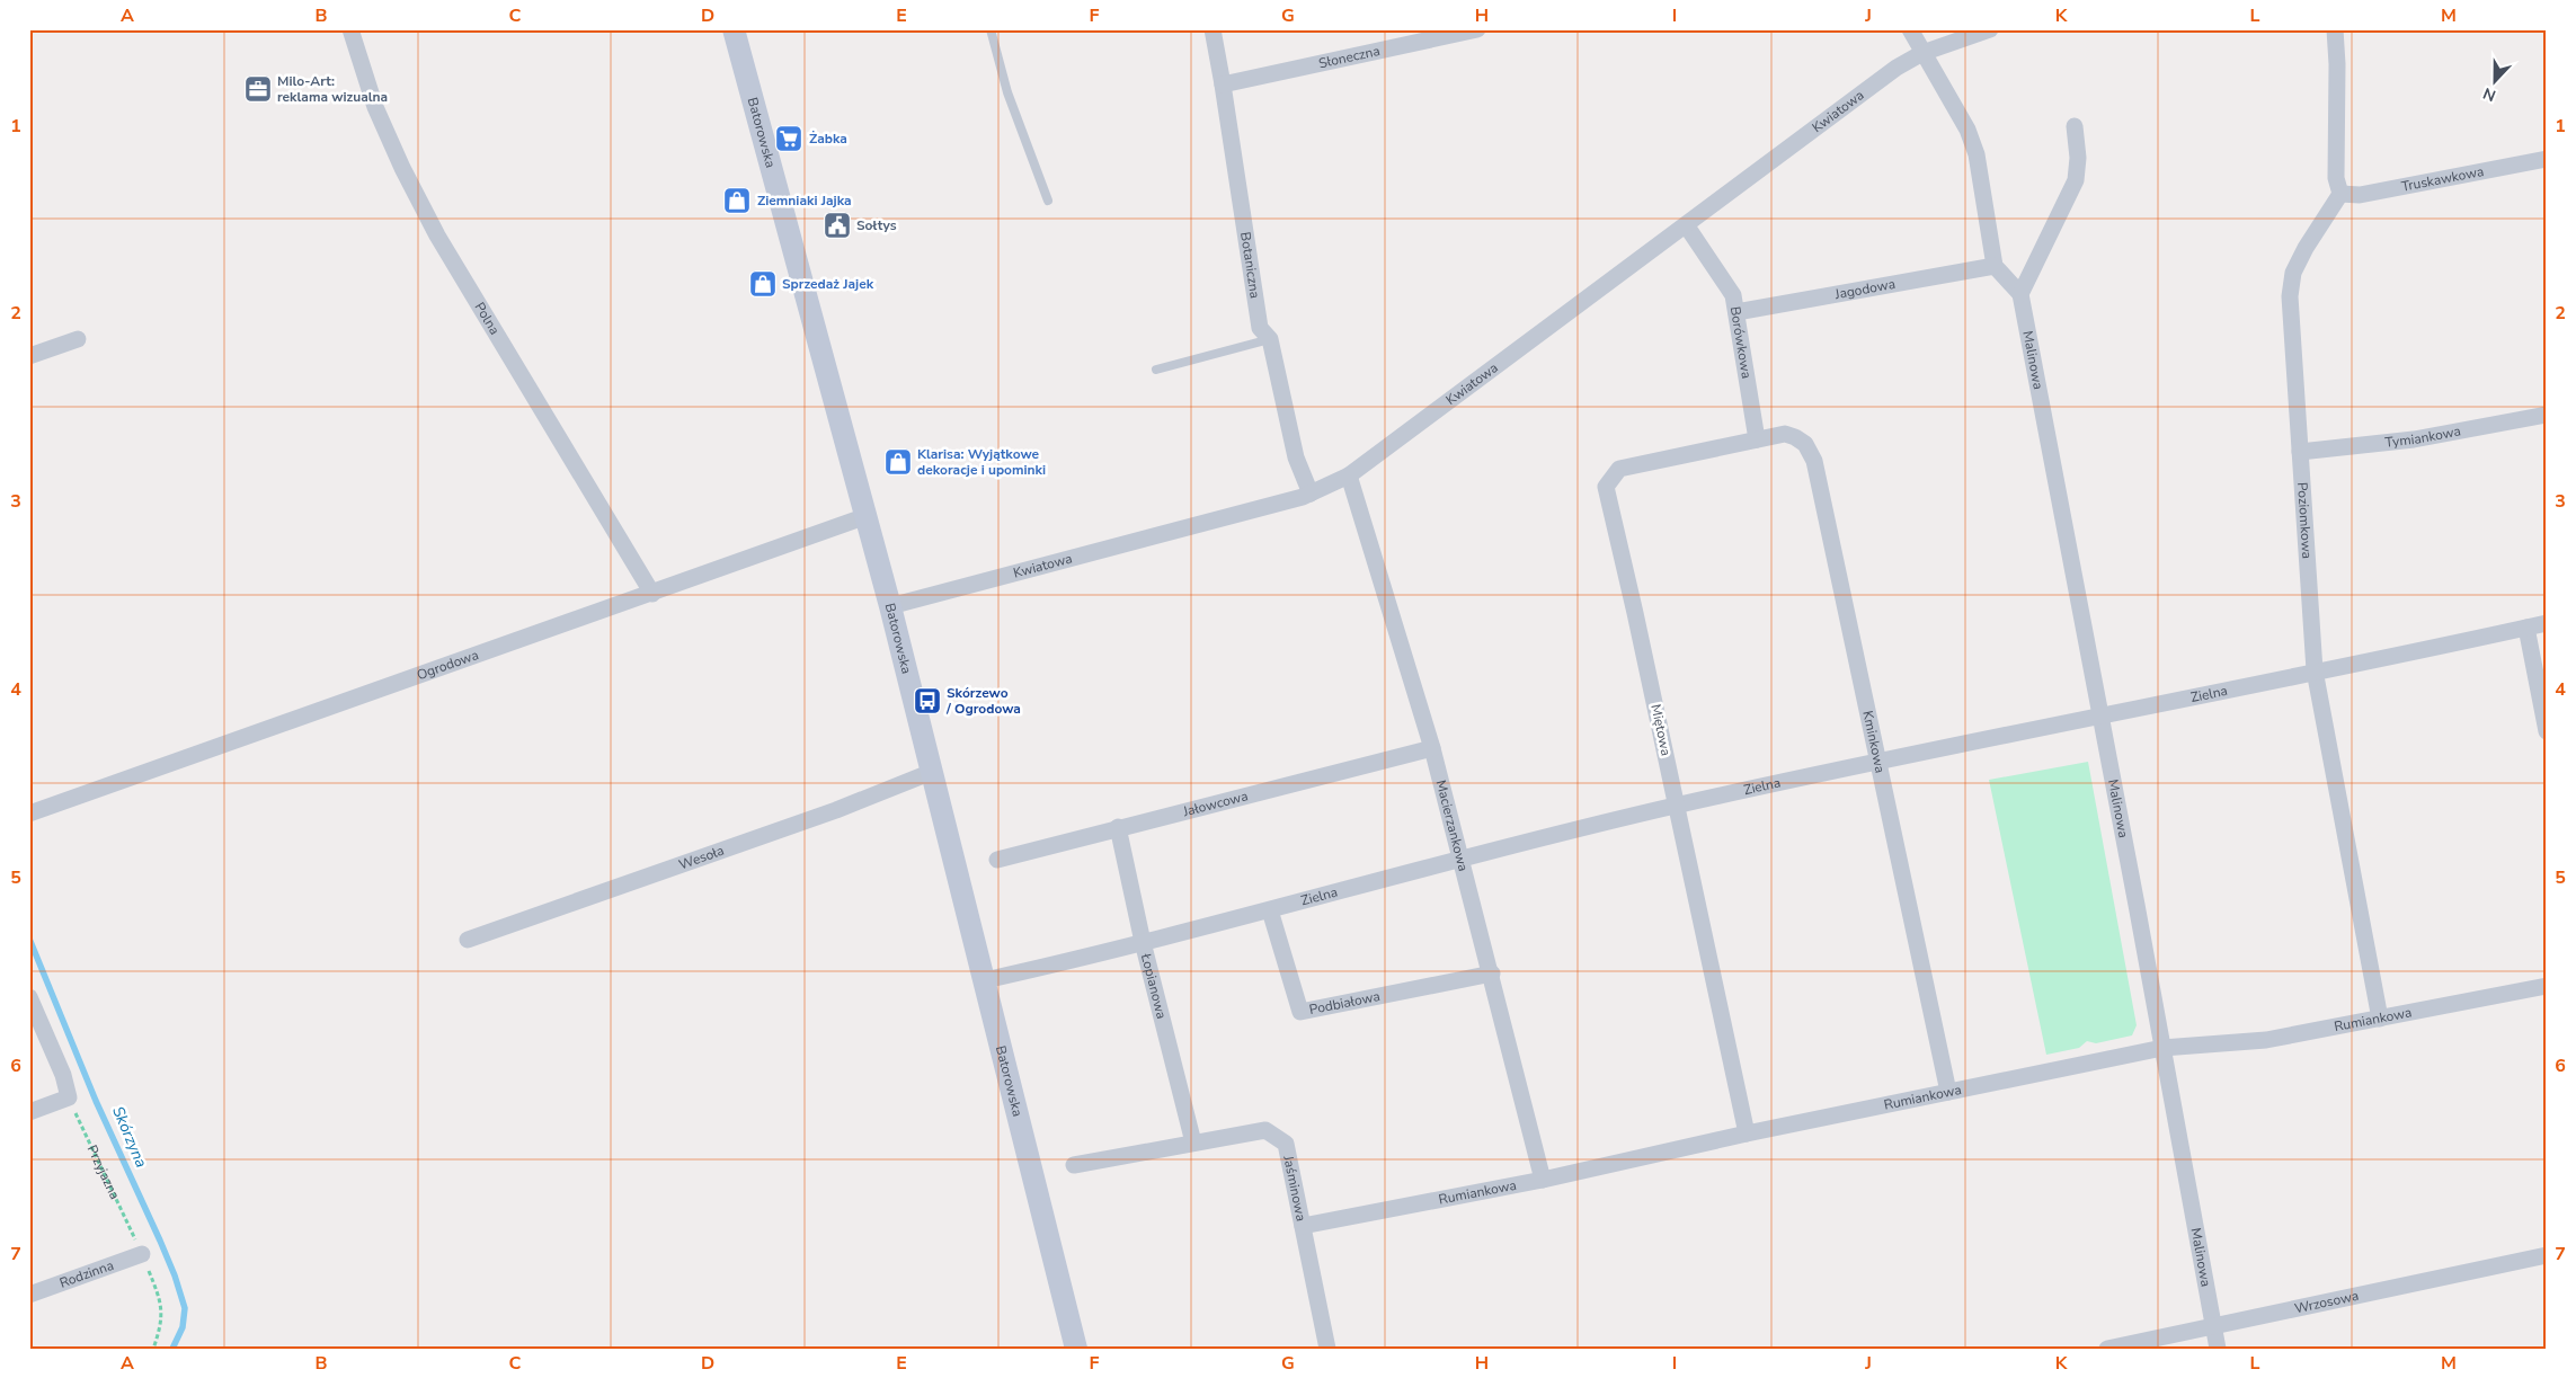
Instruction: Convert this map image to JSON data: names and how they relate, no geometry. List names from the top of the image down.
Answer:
{
  "streets": {
    "street": [
      "Słoneczna",
      "Kwiatowa",
      "Batorowska",
      "Truskawkowa",
      "Botaniczna",
      "Jagodowa",
      "Polna",
      "Borówkowa",
      "Malinowa",
      "Tymiankowa",
      "Poziomkowa",
      "Ogrodowa",
      "Zielna",
      "Miętowa",
      "Kminkowa",
      "Jałowcowa",
      "Macierzankowa",
      "Wesoła",
      "Łopianowa",
      "Podbiałowa",
      "Rumiankowa",
      "Jaśminowa",
      "Rodzinna",
      "Wrzosowa"
    ],
    "path": ["Przyjazna"]
  },
  "crossings": [
    ["Słoneczna", "Botaniczna"],
    ["Kwiatowa", "Batorowska"],
    ["Kwiatowa", "Botaniczna"],
    ["Kwiatowa", "Borówkowa"],
    ["Kwiatowa", "Macierzankowa"],
    ["Batorowska", "Ogrodowa"],
    ["Batorowska", "Zielna"],
    ["Batorowska", "Wesoła"],
    ["Truskawkowa", "Poziomkowa"],
    ["Jagodowa", "Borówkowa"],
    ["Polna", "Ogrodowa"],
    ["Borówkowa", "Miętowa"],
    ["Borówkowa", "Kminkowa"],
    ["Malinowa", "Zielna"],
    ["Malinowa", "Rumiankowa"],
    ["Malinowa", "Wrzosowa"],
    ["Tymiankowa", "Poziomkowa"],
    ["Poziomkowa", "Zielna"],
    ["Poziomkowa", "Rumiankowa"],
    ["Zielna", "Miętowa"],
    ["Zielna", "Kminkowa"],
    ["Zielna", "Macierzankowa"],
    ["Zielna", "Łopianowa"],
    ["Zielna", "Podbiałowa"],
    ["Miętowa", "Kminkowa"],
    ["Miętowa", "Rumiankowa"],
    ["Kminkowa", "Rumiankowa"],
    ["Jałowcowa", "Macierzankowa"],
    ["Jałowcowa", "Łopianowa"],
    ["Macierzankowa", "Podbiałowa"],
    ["Macierzankowa", "Rumiankowa"],
    ["Łopianowa", "Jaśminowa"],
    ["Rumiankowa", "Jaśminowa"],
    ["Przyjazna", "Rodzinna"]
  ],
  "water": ["Skórzyna"],
  "places": {
    "office": ["Milo-Art: reklama wizualna"],
    "supermarket": ["Żabka"],
    "shop": ["Ziemniaki Jajka", "Sprzedaż Jajek", "Klarisa: Wyjątkowe dekoracje i upominki"],
    "public building": ["Sołtys"],
    "bus stop": ["Skórzewo / Ogrodowa"]
  },
  "north": "bottom",
  "grid": {
    "columns": [
      "A",
      "B",
      "C",
      "D",
      "E",
      "F",
      "G",
      "H",
      "I",
      "J",
      "K",
      "L",
      "M"
    ],
    "rows": [
      "1",
      "2",
      "3",
      "4",
      "5",
      "6",
      "7"
    ]
  }
}
